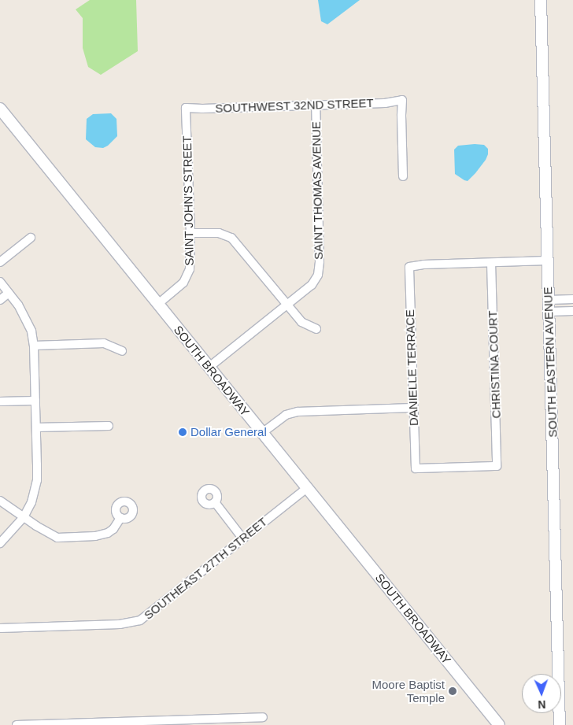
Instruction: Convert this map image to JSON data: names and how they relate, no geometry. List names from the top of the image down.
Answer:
{
  "streets": {
    "street": [
      "SOUTHWEST 32ND STREET",
      "SAINT THOMAS AVENUE",
      "SAINT JOHN'S STREET",
      "SOUTH EASTERN AVENUE",
      "CHRISTINA COURT",
      "DANIELLE TERRACE",
      "SOUTH BROADWAY",
      "SOUTHEAST 27TH STREET"
    ]
  },
  "crossings": [
    ["SOUTHWEST 32ND STREET", "SAINT THOMAS AVENUE"],
    ["SOUTHWEST 32ND STREET", "SAINT JOHN'S STREET"],
    ["SAINT THOMAS AVENUE", "SOUTH BROADWAY"],
    ["SAINT JOHN'S STREET", "SOUTH BROADWAY"],
    ["CHRISTINA COURT", "DANIELLE TERRACE"],
    ["SOUTH BROADWAY", "SOUTHEAST 27TH STREET"]
  ],
  "places": ["Dollar General", "Moore Baptist Temple"],
  "north": "bottom"
}
